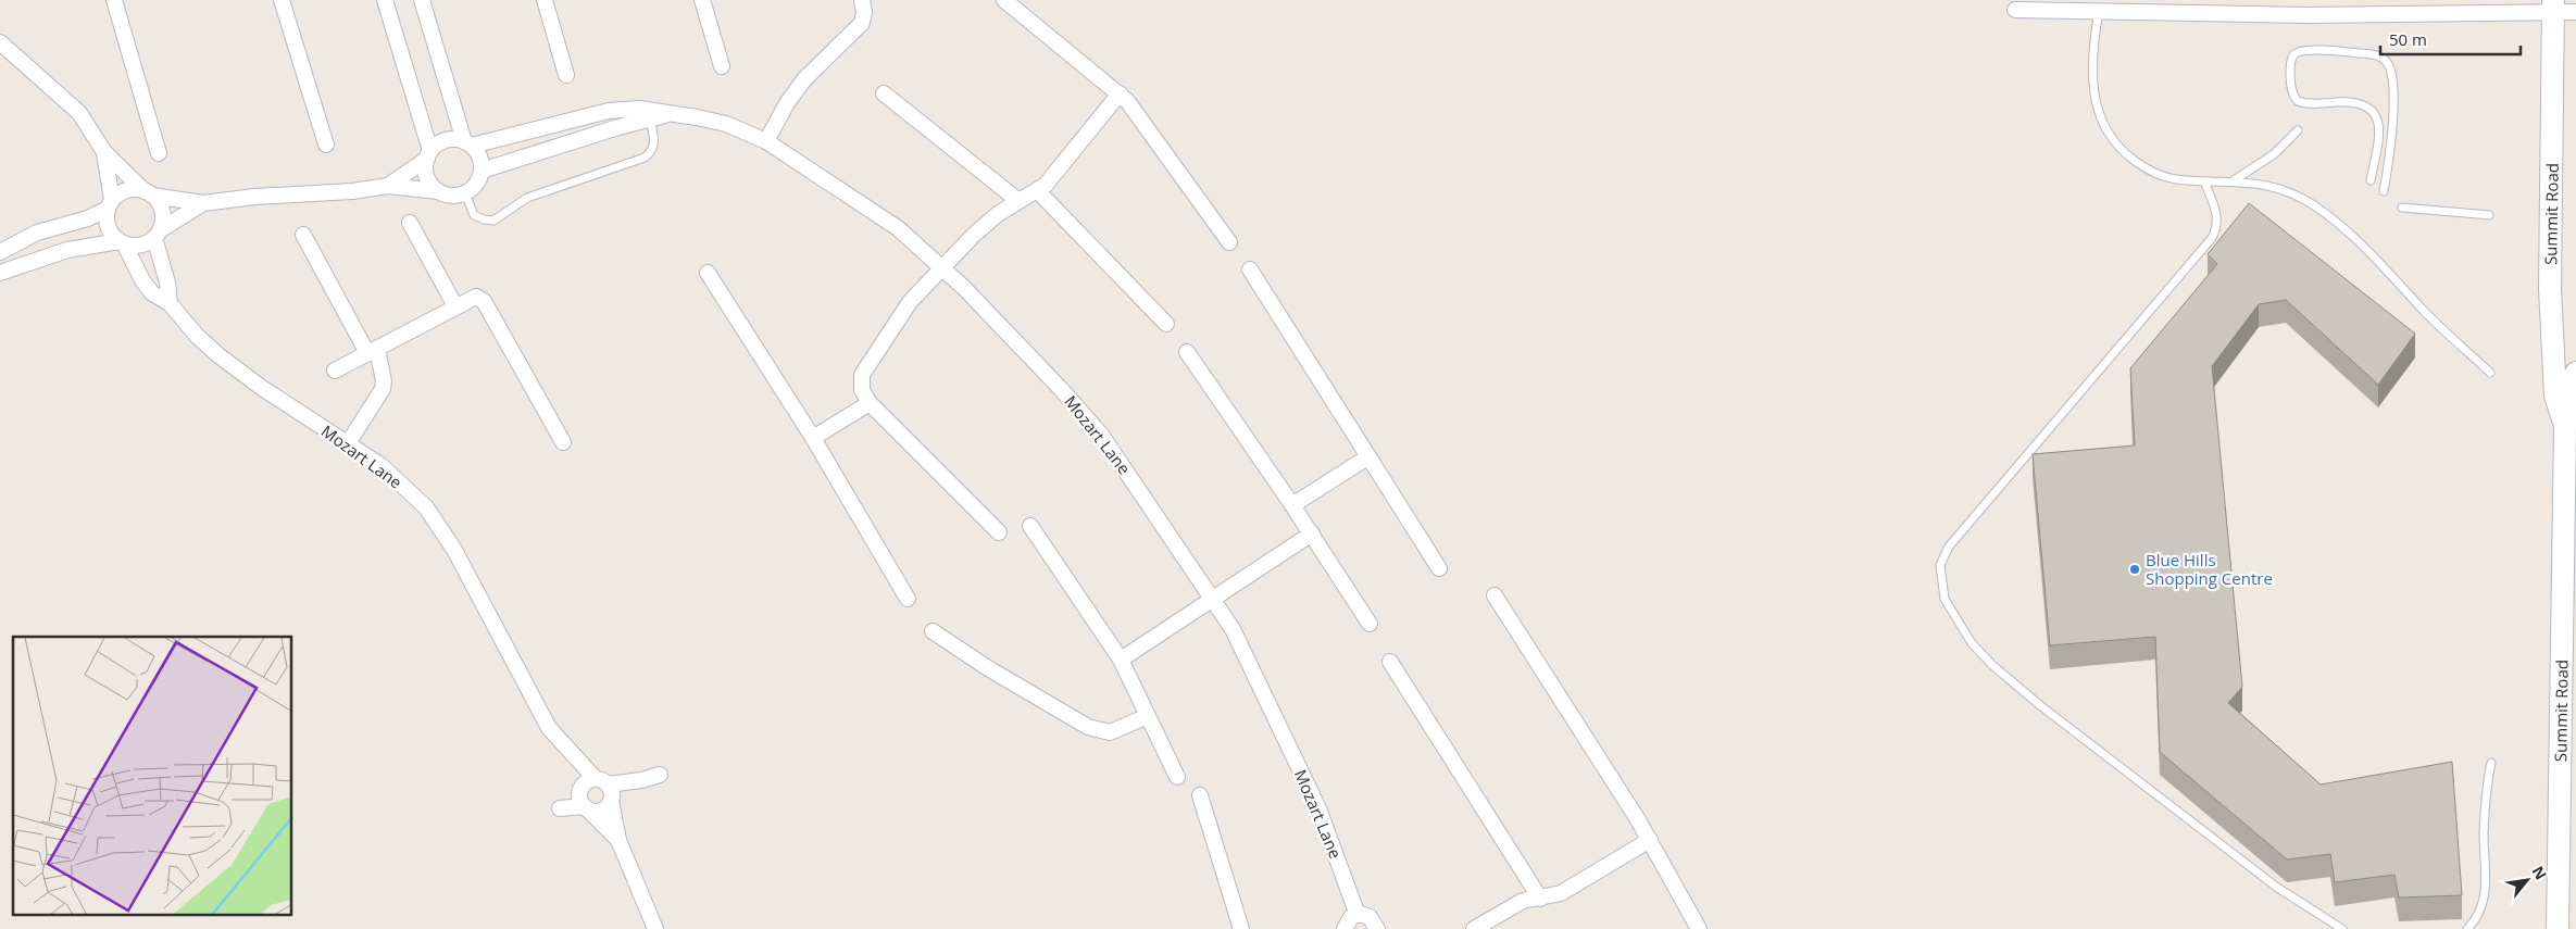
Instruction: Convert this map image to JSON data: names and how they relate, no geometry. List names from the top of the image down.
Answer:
{
  "streets": {
    "main road": ["Summit Road"],
    "street": ["Mozart Lane"]
  },
  "places": ["Blue Hills Shopping Centre"],
  "scale_bar": "50 m",
  "north": "top right"
}
